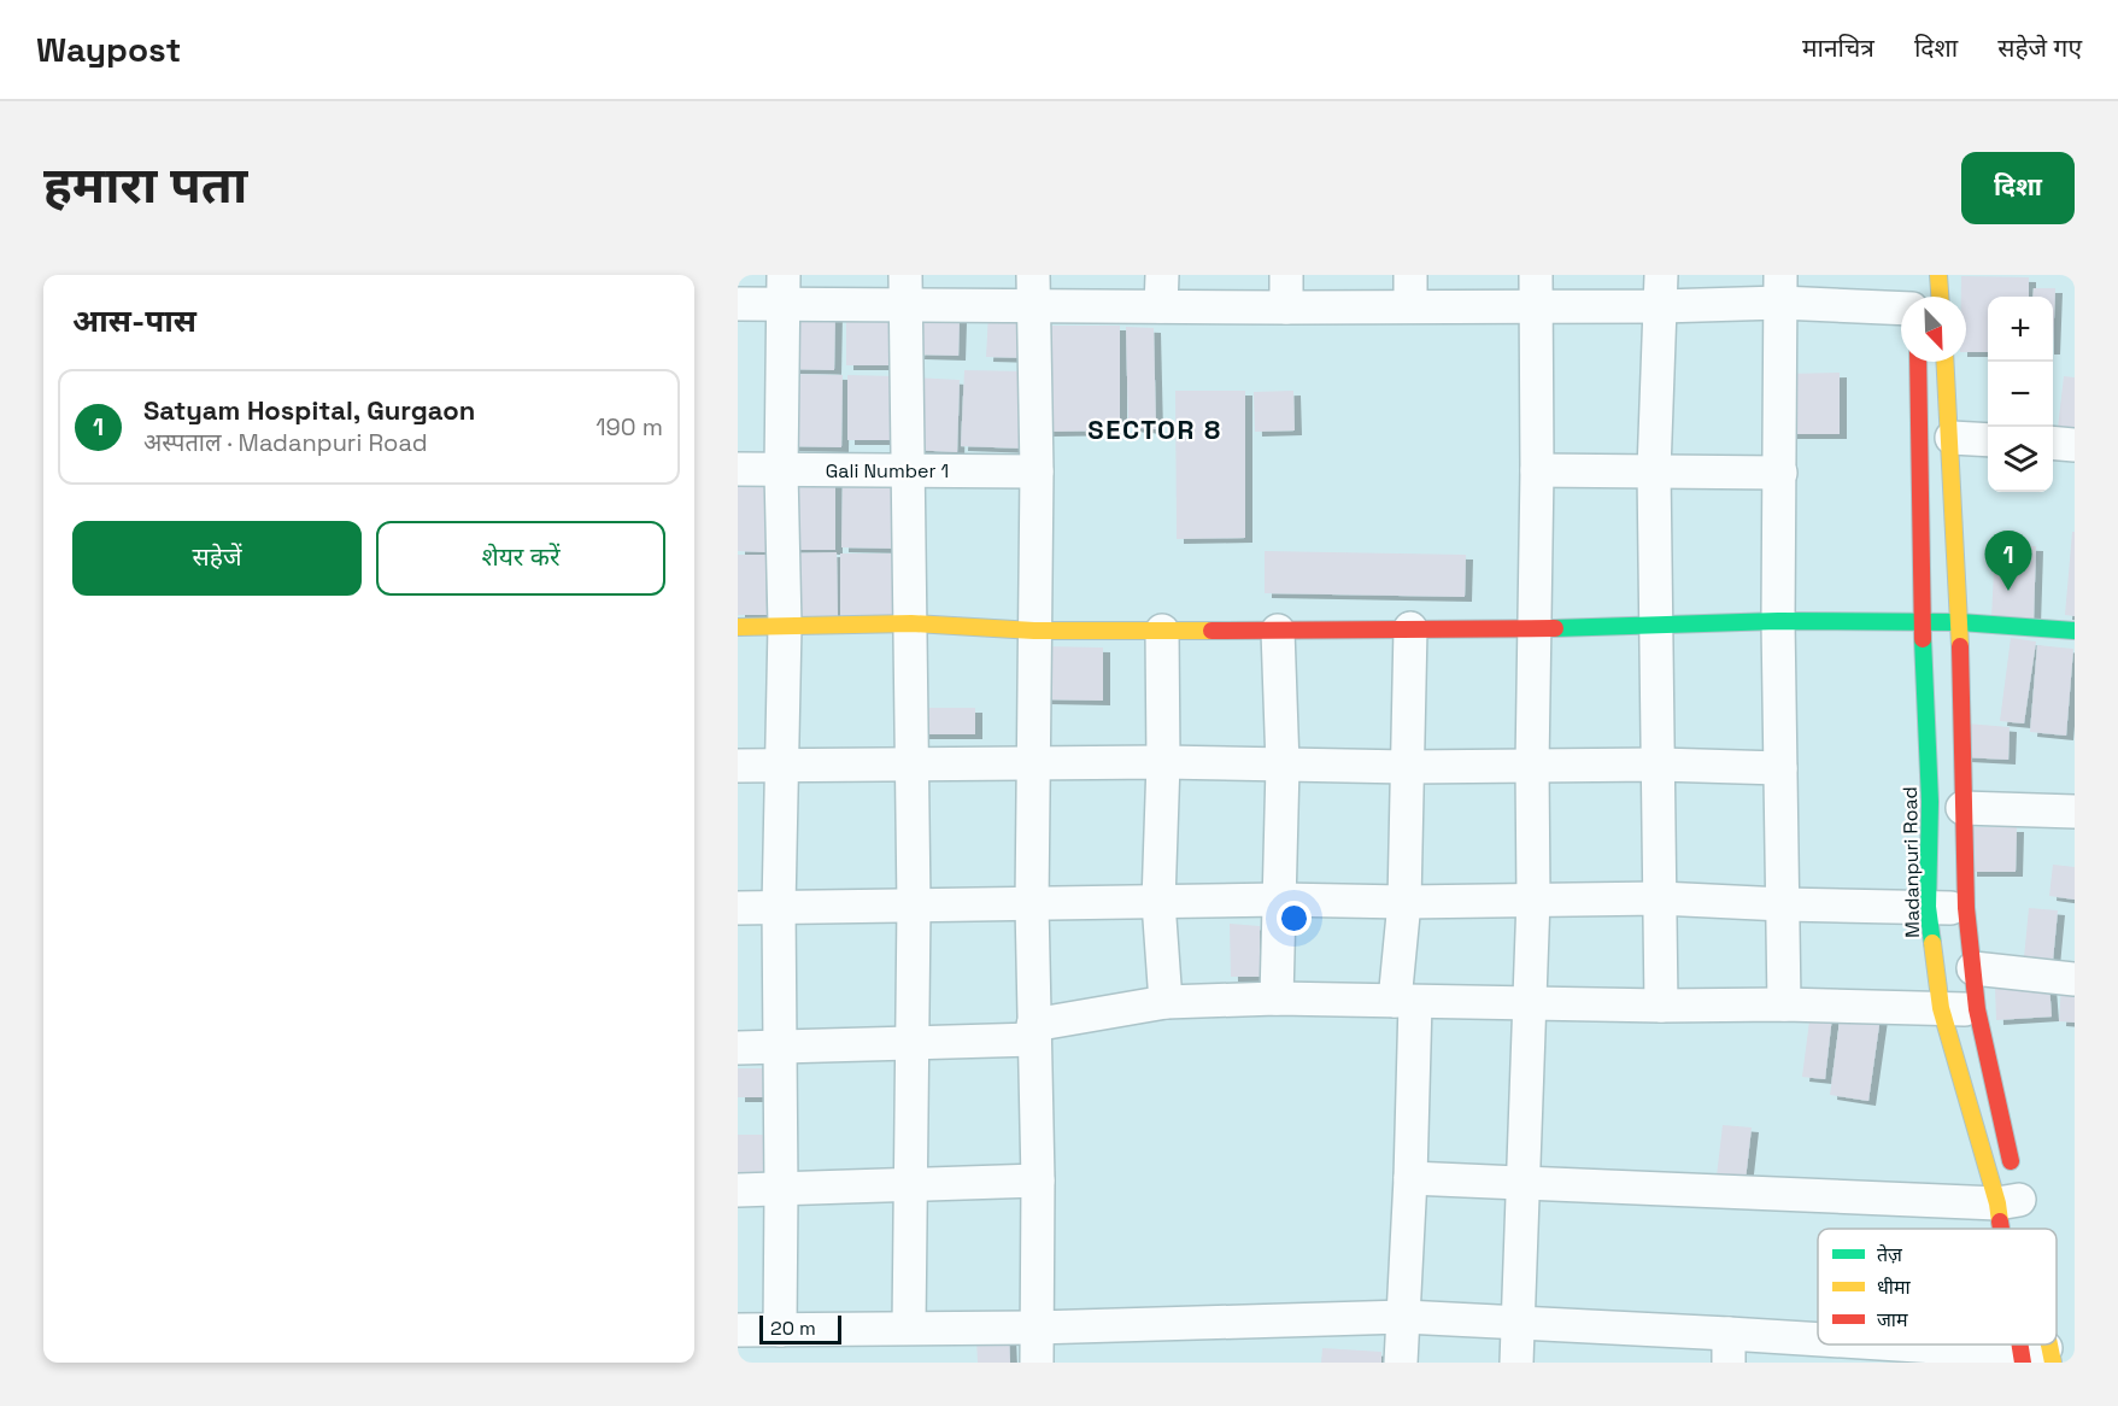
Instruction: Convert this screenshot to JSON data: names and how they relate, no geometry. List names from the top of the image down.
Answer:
{
  "streets": {
    "street": ["Gali Number 1", "Madanpuri Road"]
  },
  "districts": ["SECTOR 8"],
  "legend": ["तेज़", "धीमा", "जाम"],
  "scale_bar": "20 m",
  "north": "bottom right",
  "page": {
    "header": "Waypost",
    "nav": ["मानचित्र", "दिशा", "सहेजे गए"],
    "buttons": [
      "दिशा",
      ["सहेजें", "शेयर करें"]
    ],
    "title": "हमारा पता",
    "heading": "आस-पास",
    "map_buttons": ["+", "−"],
    "list": [
      {
        "mark": "1",
        "name": "Satyam Hospital, Gurgaon",
        "note": "अस्पताल · Madanpuri Road",
        "value": "190 m"
      }
    ],
    "pins": "1",
    "scale": "20 m"
  }
}
